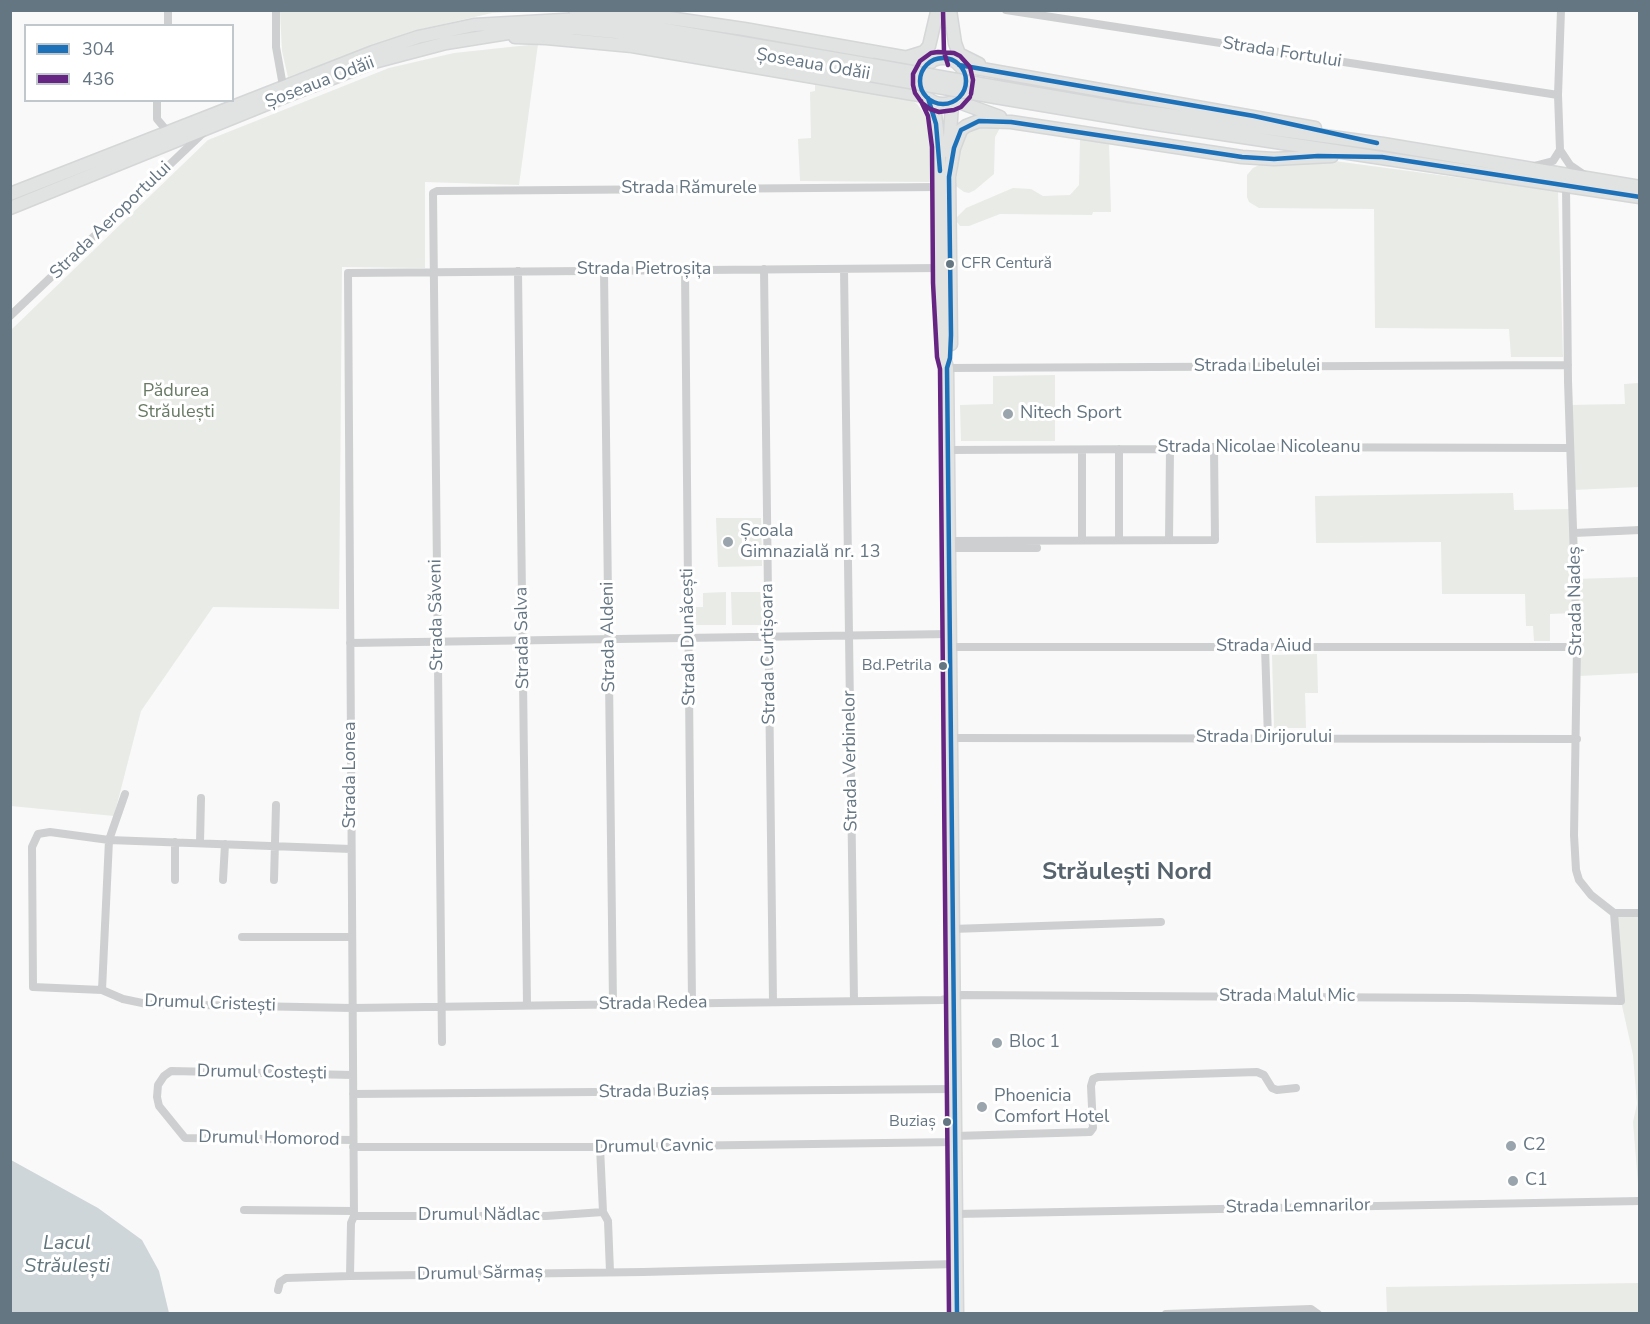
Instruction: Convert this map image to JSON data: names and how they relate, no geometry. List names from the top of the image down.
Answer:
{
  "streets": {
    "main road": ["Șoseaua Odăii"],
    "street": [
      "Strada Fortului",
      "Strada Rămurele",
      "Strada Aeroportului",
      "Strada Pietroșița",
      "Strada Libelulei",
      "Strada Nicolae Nicoleanu",
      "Strada Nadeș",
      "Strada Săveni",
      "Strada Aldeni",
      "Strada Dunăcești",
      "Strada Salva",
      "Strada Aiud",
      "Strada Curtișoara",
      "Strada Dirijorului",
      "Strada Verbinelor",
      "Strada Lonea",
      "Strada Malul Mic",
      "Drumul Cristești",
      "Strada Redea",
      "Drumul Costești",
      "Strada Buziaș",
      "Drumul Homorod",
      "Drumul Cavnic",
      "Strada Lemnarilor",
      "Drumul Nădlac",
      "Drumul Sărmaș"
    ]
  },
  "crossings": [
    ["Șoseaua Odăii", "Strada Aeroportului"],
    ["Șoseaua Odăii", "Strada Nadeș"],
    ["Strada Rămurele", "Strada Săveni"],
    ["Strada Pietroșița", "Strada Săveni"],
    ["Strada Pietroșița", "Strada Aldeni"],
    ["Strada Pietroșița", "Strada Dunăcești"],
    ["Strada Pietroșița", "Strada Salva"],
    ["Strada Pietroșița", "Strada Curtișoara"],
    ["Strada Pietroșița", "Strada Verbinelor"],
    ["Strada Pietroșița", "Strada Lonea"],
    ["Strada Libelulei", "Strada Nadeș"],
    ["Strada Nicolae Nicoleanu", "Strada Nadeș"],
    ["Strada Nadeș", "Strada Aiud"],
    ["Strada Nadeș", "Strada Dirijorului"],
    ["Strada Nadeș", "Strada Malul Mic"],
    ["Strada Săveni", "Strada Aiud"],
    ["Strada Săveni", "Strada Redea"],
    ["Strada Aldeni", "Strada Aiud"],
    ["Strada Aldeni", "Strada Redea"],
    ["Strada Dunăcești", "Strada Aiud"],
    ["Strada Dunăcești", "Strada Redea"],
    ["Strada Salva", "Strada Aiud"],
    ["Strada Salva", "Strada Redea"],
    ["Strada Aiud", "Strada Curtișoara"],
    ["Strada Aiud", "Strada Verbinelor"],
    ["Strada Aiud", "Strada Lonea"],
    ["Strada Curtișoara", "Strada Redea"],
    ["Strada Verbinelor", "Strada Redea"],
    ["Strada Lonea", "Drumul Cristești"],
    ["Strada Lonea", "Strada Redea"],
    ["Strada Lonea", "Drumul Costești"],
    ["Strada Lonea", "Strada Buziaș"],
    ["Strada Lonea", "Drumul Homorod"],
    ["Strada Lonea", "Drumul Cavnic"],
    ["Strada Lonea", "Drumul Nădlac"],
    ["Strada Lonea", "Drumul Sărmaș"],
    ["Strada Malul Mic", "Strada Redea"],
    ["Drumul Cristești", "Strada Redea"],
    ["Drumul Costești", "Drumul Homorod"],
    ["Drumul Homorod", "Drumul Cavnic"]
  ],
  "districts": ["Străulești Nord"],
  "water": ["Lacul Străulești"],
  "parks": ["Pădurea Străulești"],
  "places": [
    "CFR Centură",
    "Nitech Sport",
    "Școala Gimnazială nr. 13",
    "Bd.Petrila",
    "Bloc 1",
    "Phoenicia Comfort Hotel",
    "Buziaș",
    "C2",
    "C1"
  ],
  "lines": ["transit line 436", "transit line 304"],
  "legend": ["304", "436"]
}
